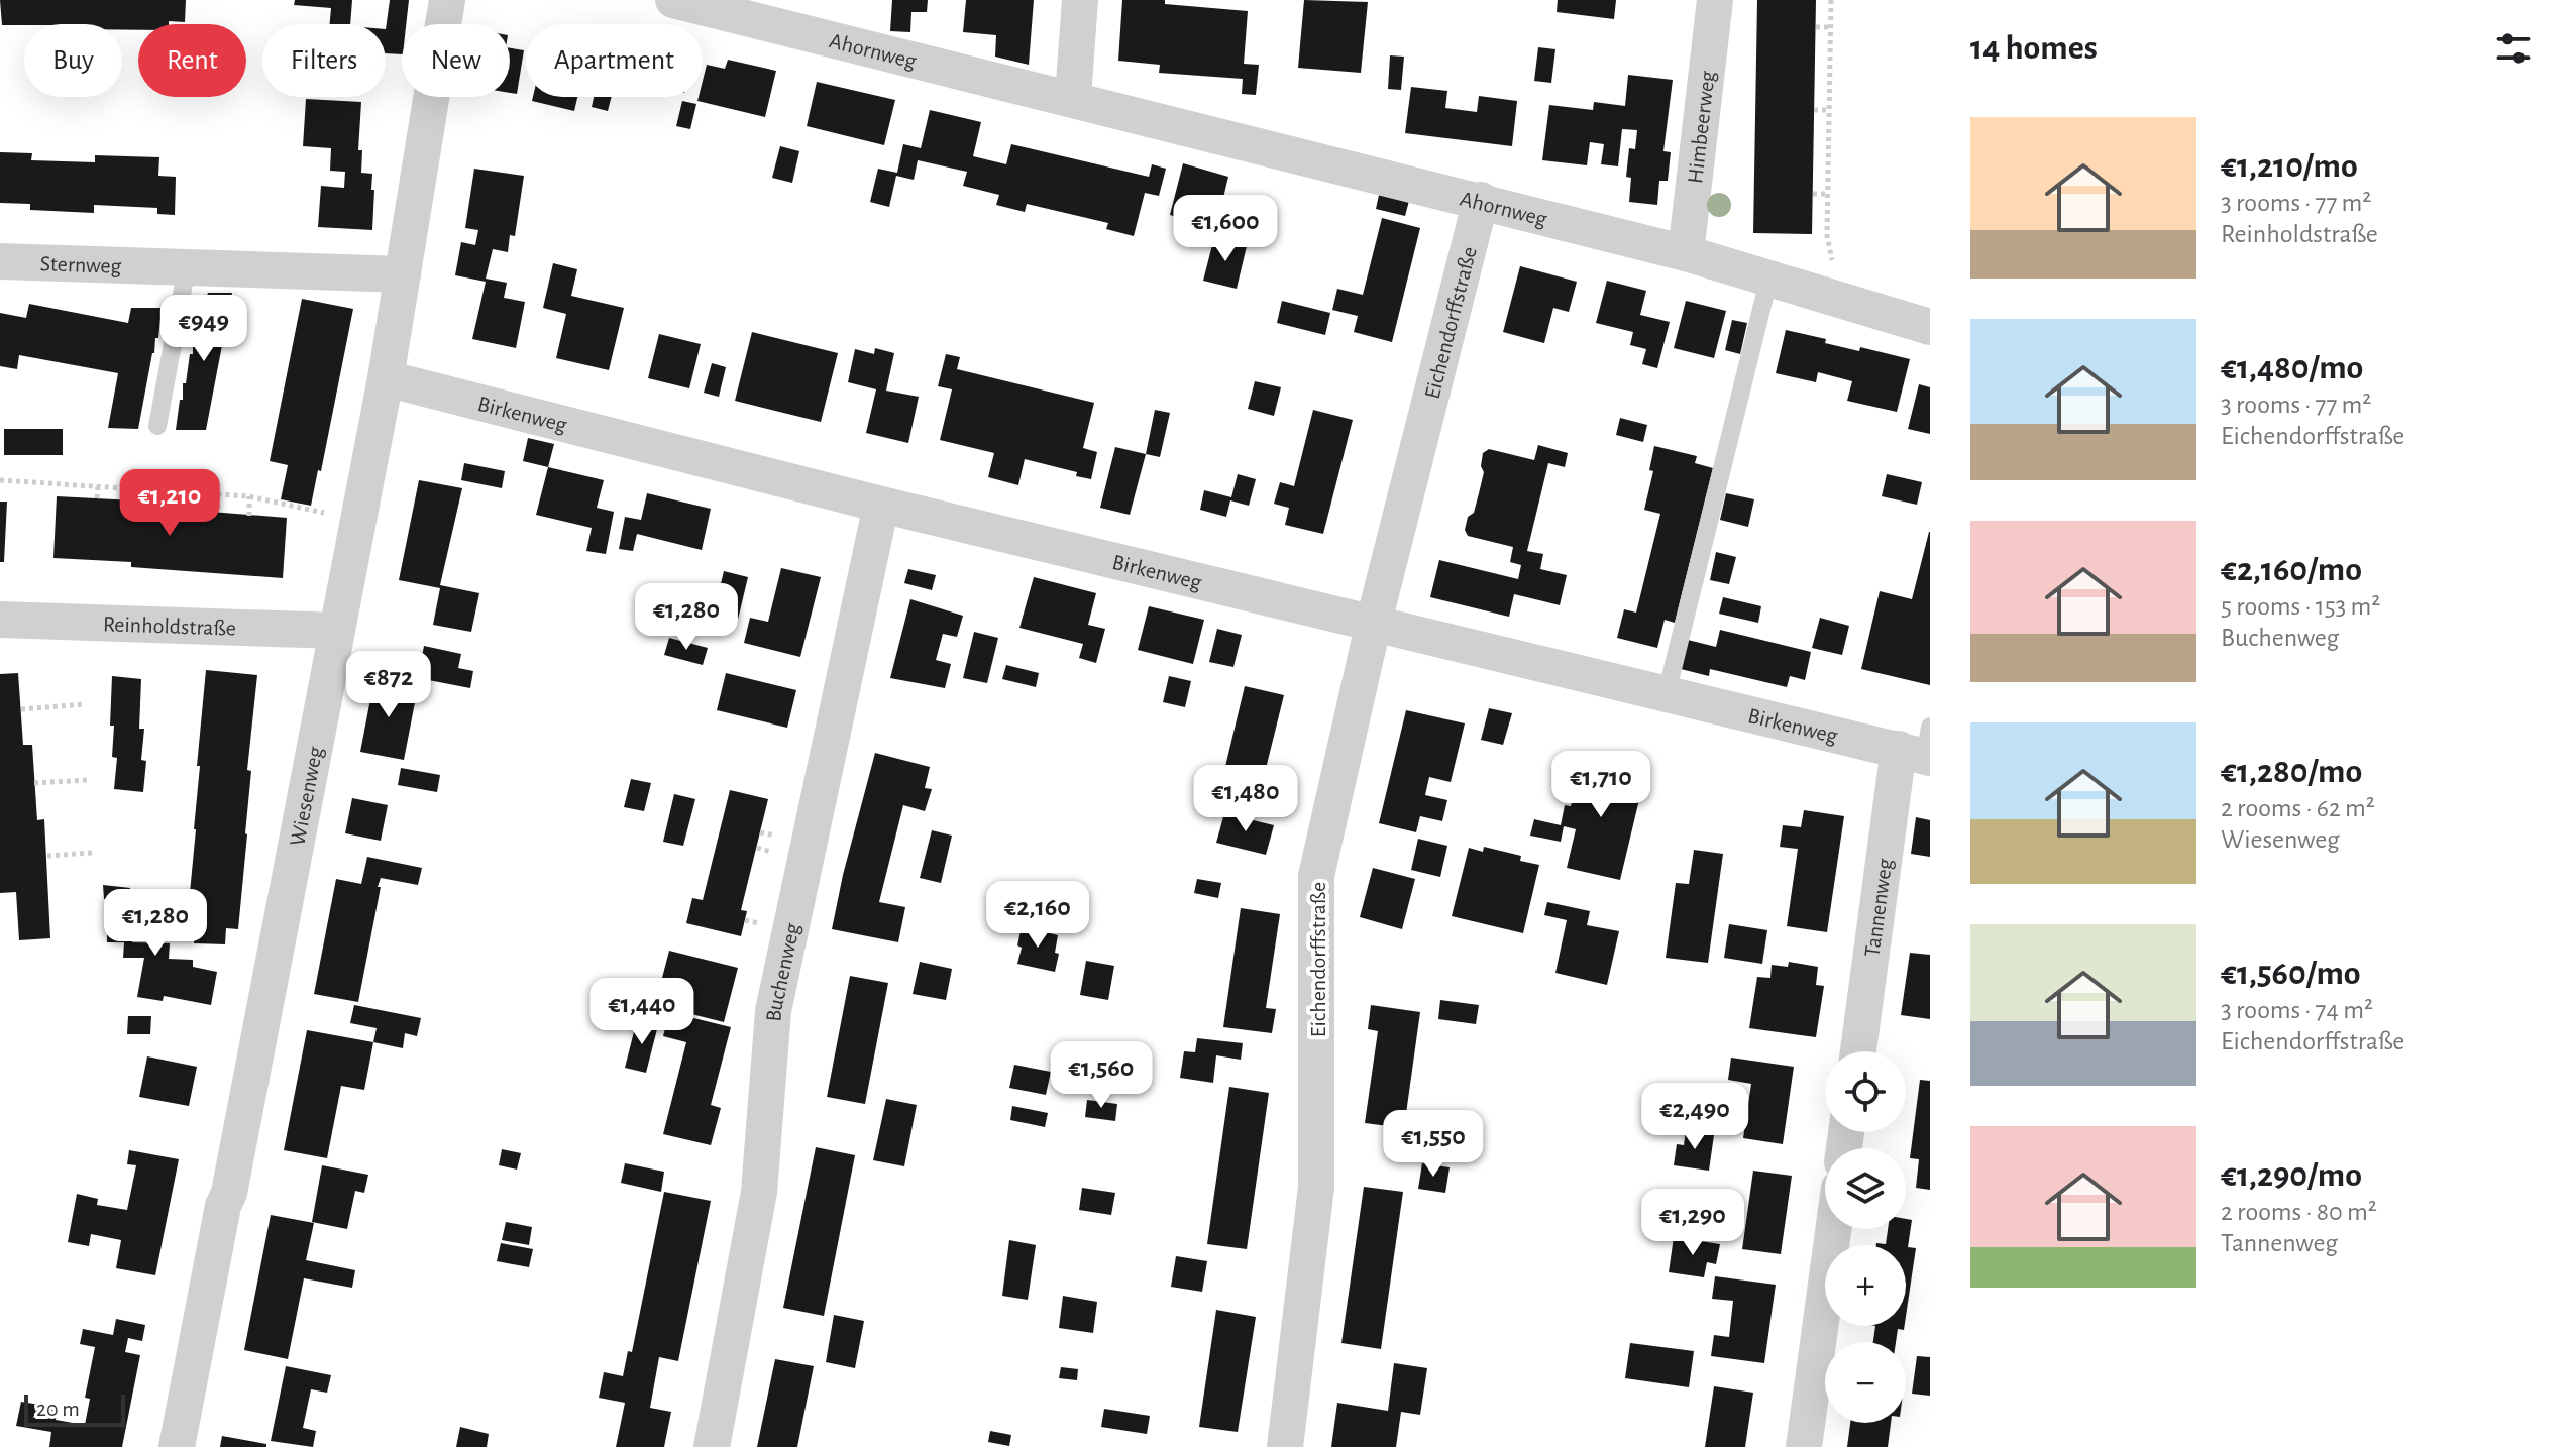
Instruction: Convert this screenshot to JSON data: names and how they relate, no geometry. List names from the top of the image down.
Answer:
{
  "streets": {
    "street": [
      "Ahornweg",
      "Himbeerweg",
      "Sternweg",
      "Eichendorffstraße",
      "Birkenweg",
      "Reinholdstraße",
      "Wiesenweg",
      "Tannenweg",
      "Buchenweg"
    ]
  },
  "crossings": [
    ["Ahornweg", "Himbeerweg"],
    ["Ahornweg", "Eichendorffstraße"],
    ["Sternweg", "Wiesenweg"],
    ["Eichendorffstraße", "Birkenweg"],
    ["Birkenweg", "Wiesenweg"],
    ["Birkenweg", "Tannenweg"],
    ["Birkenweg", "Buchenweg"],
    ["Reinholdstraße", "Wiesenweg"]
  ],
  "scale_bar": "20 m",
  "page": {
    "heading": "14 homes",
    "chip": [
      "Buy",
      "Rent",
      "Filters",
      "New",
      "Apartment"
    ],
    "list": [
      {
        "name": "€1,210/mo",
        "note": "3 rooms · 77 m² · Reinholdstraße"
      },
      {
        "name": "€1,480/mo",
        "note": "3 rooms · 77 m² · Eichendorffstraße"
      },
      {
        "name": "€2,160/mo",
        "note": "5 rooms · 153 m² · Buchenweg"
      },
      {
        "name": "€1,280/mo",
        "note": "2 rooms · 62 m² · Wiesenweg"
      },
      {
        "name": "€1,560/mo",
        "note": "3 rooms · 74 m² · Eichendorffstraße"
      },
      {
        "name": "€1,290/mo",
        "note": "2 rooms · 80 m² · Tannenweg"
      }
    ],
    "price": [
      "€1,600",
      "€949",
      "€1,210",
      "€1,280",
      "€872",
      "€1,710",
      "€1,480",
      "€2,160",
      "€1,280",
      "€1,440",
      "€1,560",
      "€2,490",
      "€1,550",
      "€1,290"
    ],
    "map_buttons": ["+", "−"],
    "scale": "20 m"
  }
}
